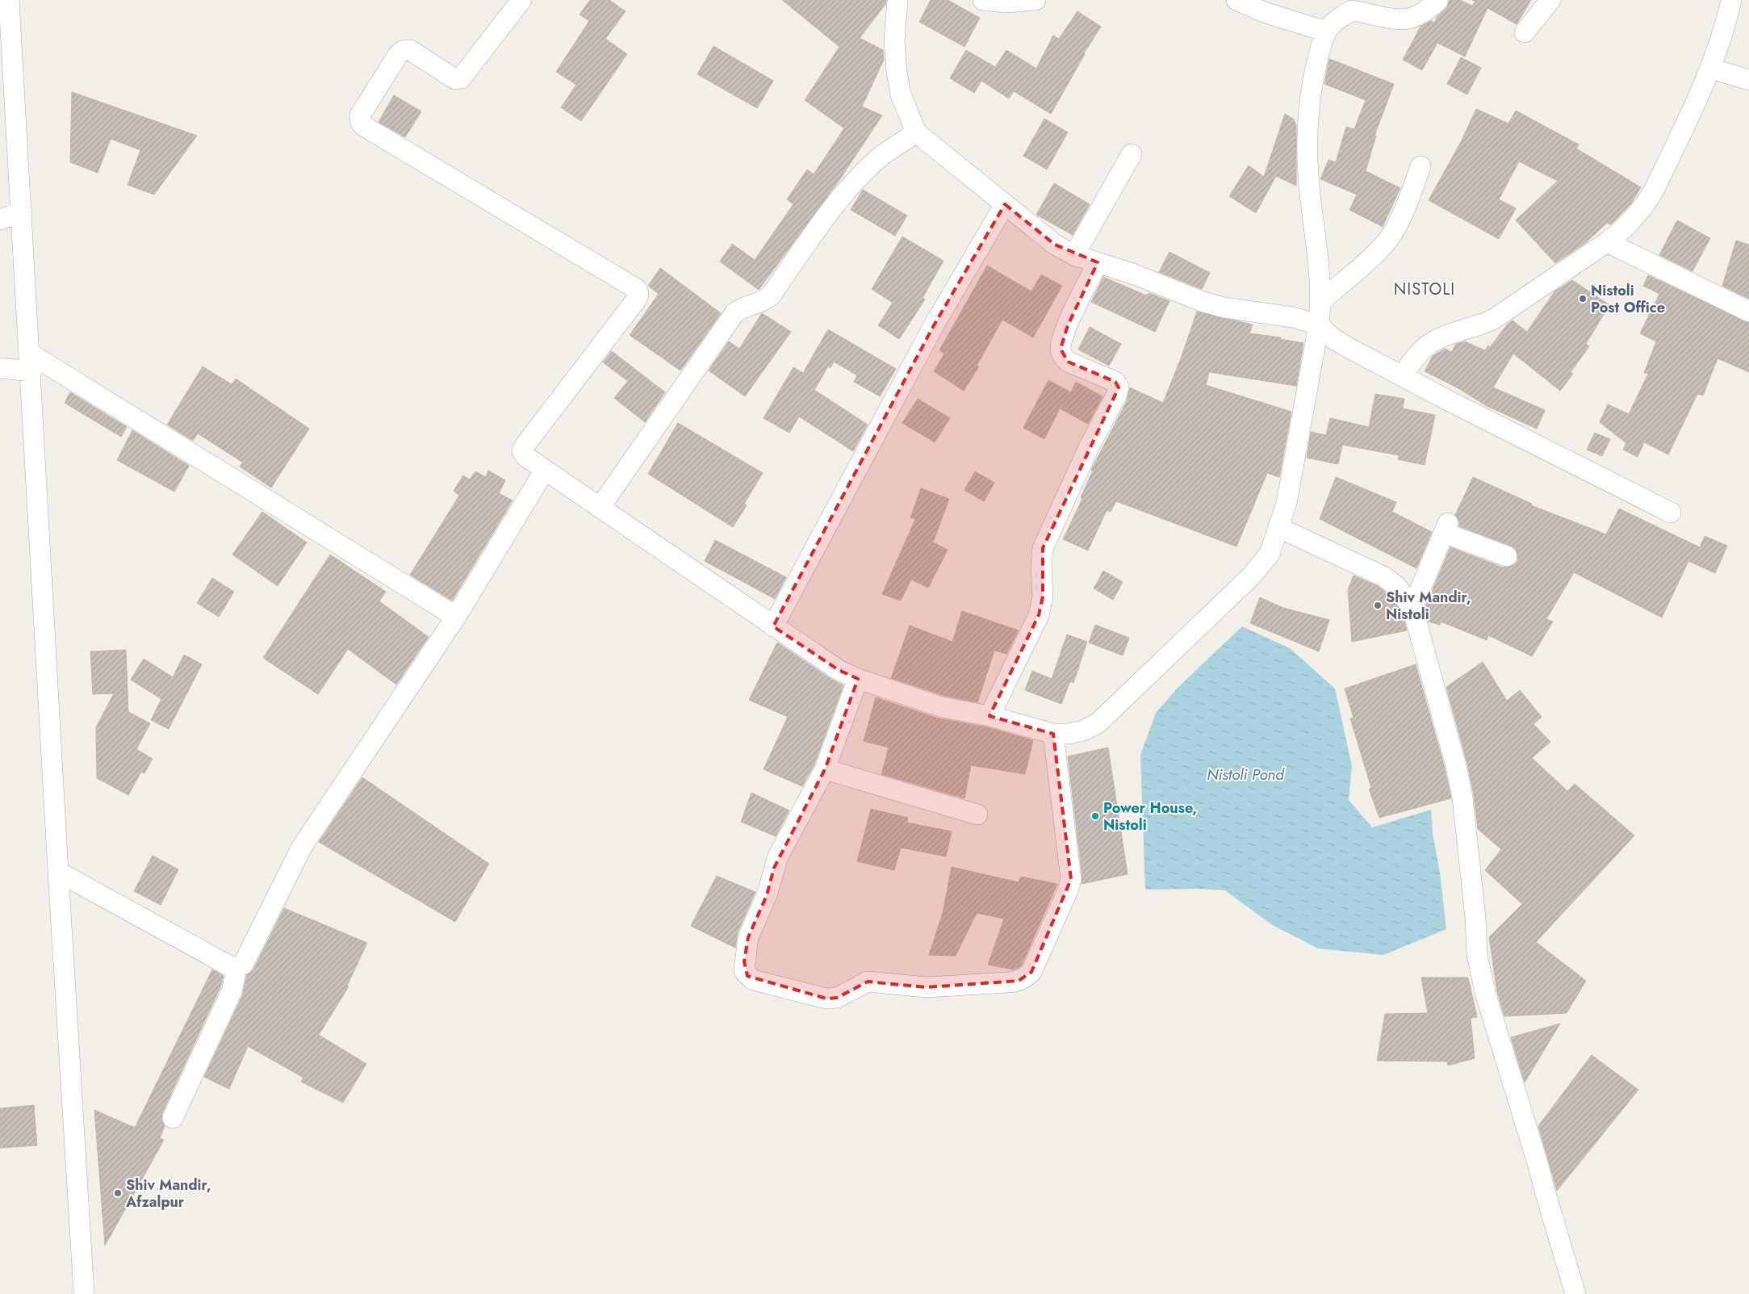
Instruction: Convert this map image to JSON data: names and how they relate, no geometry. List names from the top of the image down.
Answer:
{
  "districts": ["NISTOLI"],
  "water": ["Nistoli Pond"],
  "places": [
    "Nistoli Post Office",
    "Shiv Mandir, Nistoli",
    "Power House, Nistoli",
    "Shiv Mandir, Afzalpur"
  ]
}
